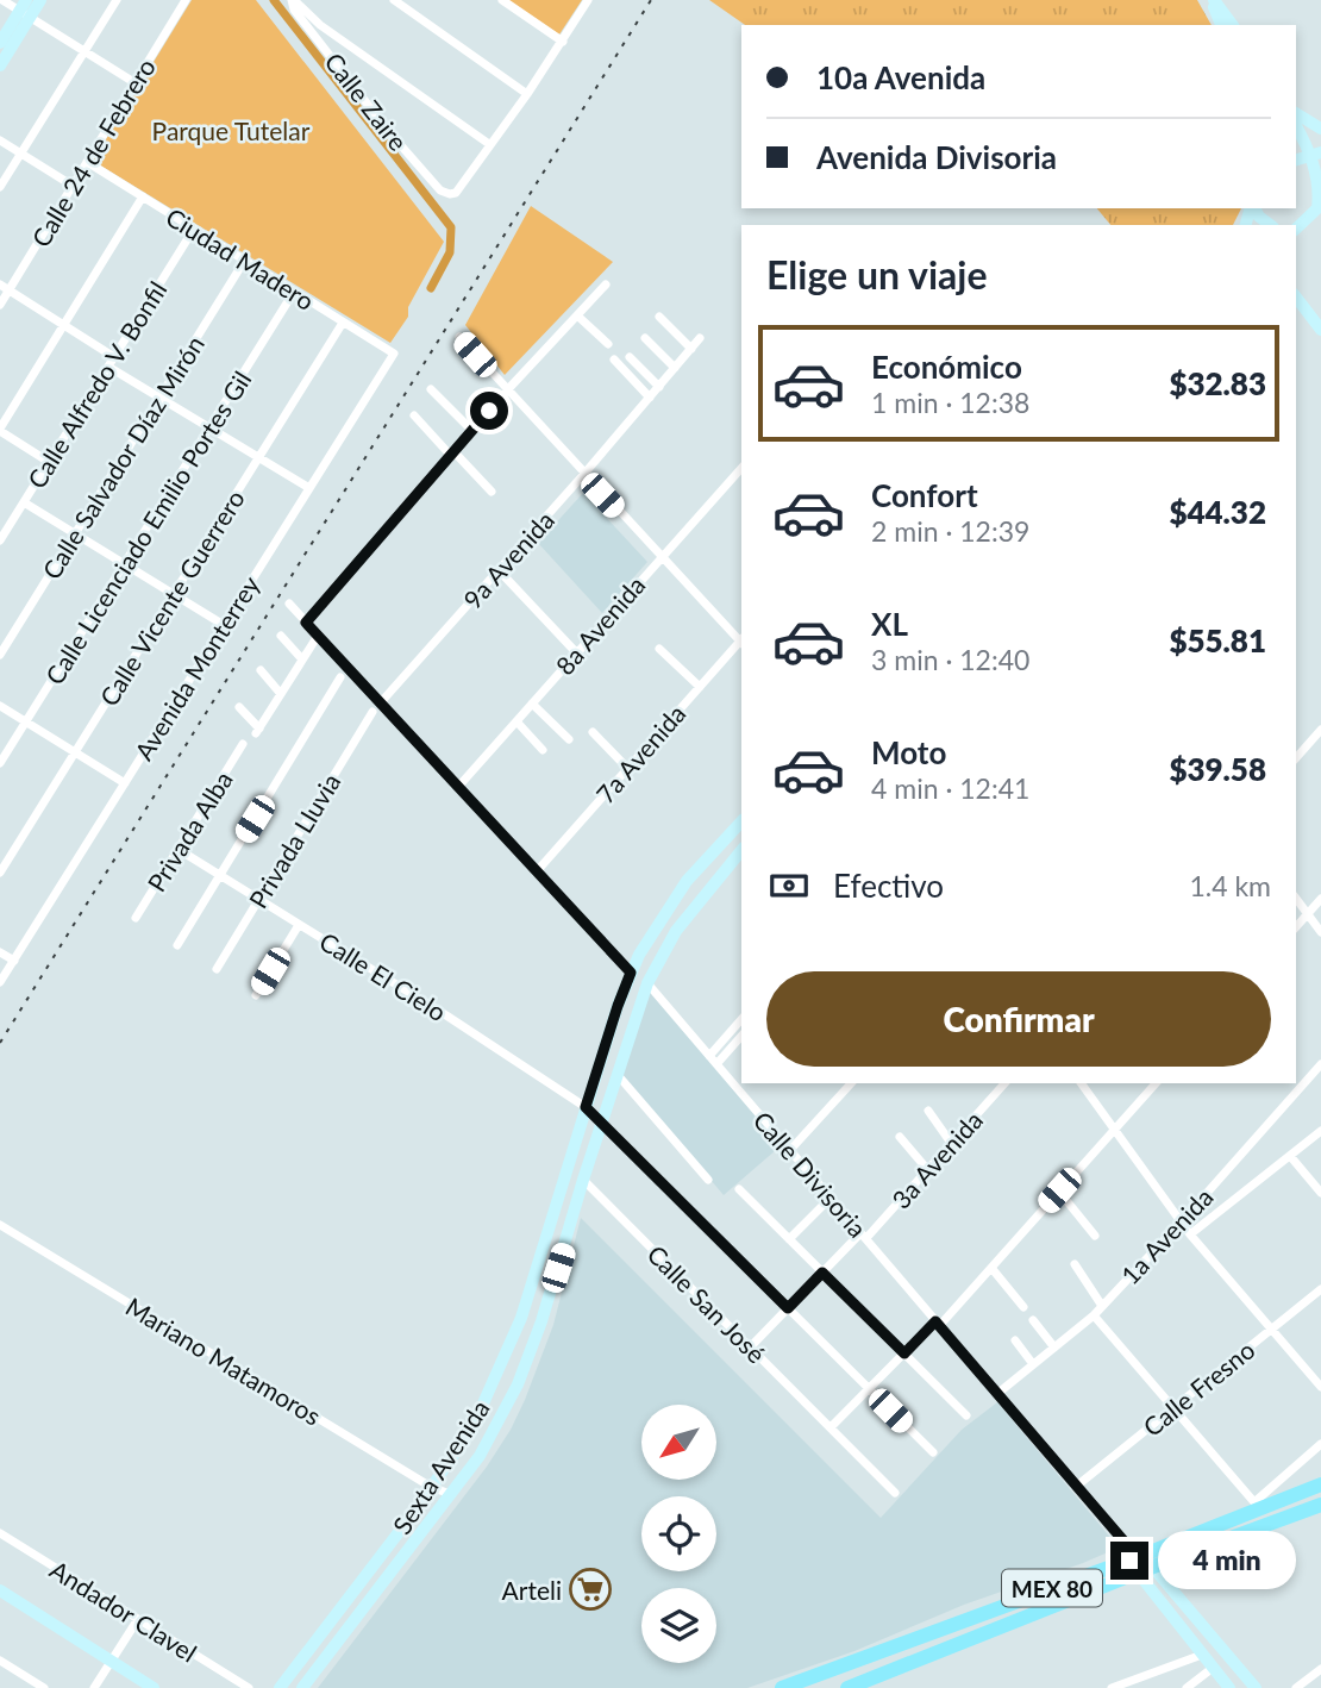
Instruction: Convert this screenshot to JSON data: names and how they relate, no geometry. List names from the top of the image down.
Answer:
{
  "streets": {
    "main road": ["Sexta Avenida", "MEX 80"],
    "street": [
      "Calle Zaire",
      "Calle 24 de Febrero",
      "Ciudad Madero",
      "Calle Alfredo V. Bonfil",
      "Calle Salvador Díaz Mirón",
      "Calle Licenciado Emilio Portes Gil",
      "9a Avenida",
      "Calle Vicente Guerrero",
      "8a Avenida",
      "Avenida Monterrey",
      "7a Avenida",
      "Privada Alba",
      "Privada Lluvia",
      "Calle El Cielo",
      "3a Avenida",
      "Calle Divisoria",
      "1a Avenida",
      "Calle San José",
      "Mariano Matamoros",
      "Calle Fresno",
      "Andador Clavel"
    ]
  },
  "crossings": [
    ["Calle 24 de Febrero", "Ciudad Madero"],
    ["Ciudad Madero", "Calle Alfredo V. Bonfil"],
    ["Ciudad Madero", "Calle Salvador Díaz Mirón"],
    ["Ciudad Madero", "Calle Licenciado Emilio Portes Gil"],
    ["Ciudad Madero", "Calle Vicente Guerrero"],
    ["Ciudad Madero", "Avenida Monterrey"],
    ["Privada Alba", "Calle El Cielo"],
    ["Privada Lluvia", "Calle El Cielo"],
    ["Calle El Cielo", "3a Avenida"],
    ["Calle El Cielo", "Sexta Avenida"],
    ["3a Avenida", "Calle Divisoria"],
    ["3a Avenida", "Calle San José"],
    ["Calle Divisoria", "1a Avenida"],
    ["Calle Divisoria", "Calle Fresno"],
    ["Calle Divisoria", "Sexta Avenida"],
    ["Calle Divisoria", "MEX 80"],
    ["Calle San José", "Sexta Avenida"],
    ["Mariano Matamoros", "Sexta Avenida"]
  ],
  "parks": ["Parque Tutelar"],
  "places": {
    "supermarket": ["Arteli"]
  },
  "north": "bottom left",
  "page": {
    "banner": ["10a Avenida", "Avenida Divisoria"],
    "heading": "Elige un viaje",
    "list": [
      {
        "name": "Económico",
        "note": "1 min · 12:38",
        "value": "$32.83"
      },
      {
        "name": "Confort",
        "note": "2 min · 12:39",
        "value": "$44.32"
      },
      {
        "name": "XL",
        "note": "3 min · 12:40",
        "value": "$55.81"
      },
      {
        "name": "Moto",
        "note": "4 min · 12:41",
        "value": "$39.58"
      }
    ],
    "pay": ["Efectivo", "1.4 km"],
    "buttons": "Confirmar",
    "bubble": "4 min"
  }
}
